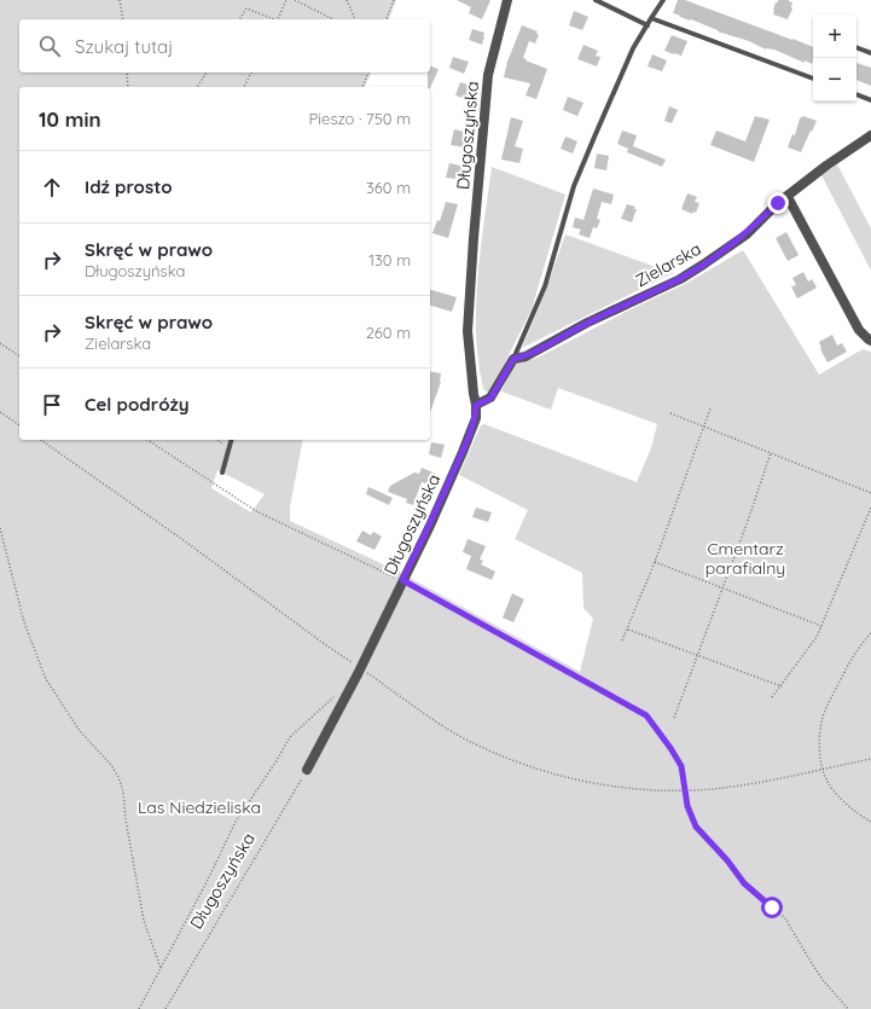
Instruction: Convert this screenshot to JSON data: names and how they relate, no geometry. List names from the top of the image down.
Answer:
{
  "streets": {
    "street": ["Długoszyńska", "Zielarska"]
  },
  "parks": ["Cmentarz parafialny", "Las Niedzieliska"],
  "page": {
    "map_buttons": ["+", "−"],
    "search": "Szukaj tutaj",
    "heading": ["10 min", "Pieszo · 750 m"],
    "list": [
      ["Idź prosto", "360 m"],
      ["Skręć w prawo", "Długoszyńska", "130 m"],
      ["Skręć w prawo", "Zielarska", "260 m"],
      "Cel podróży"
    ]
  }
}
